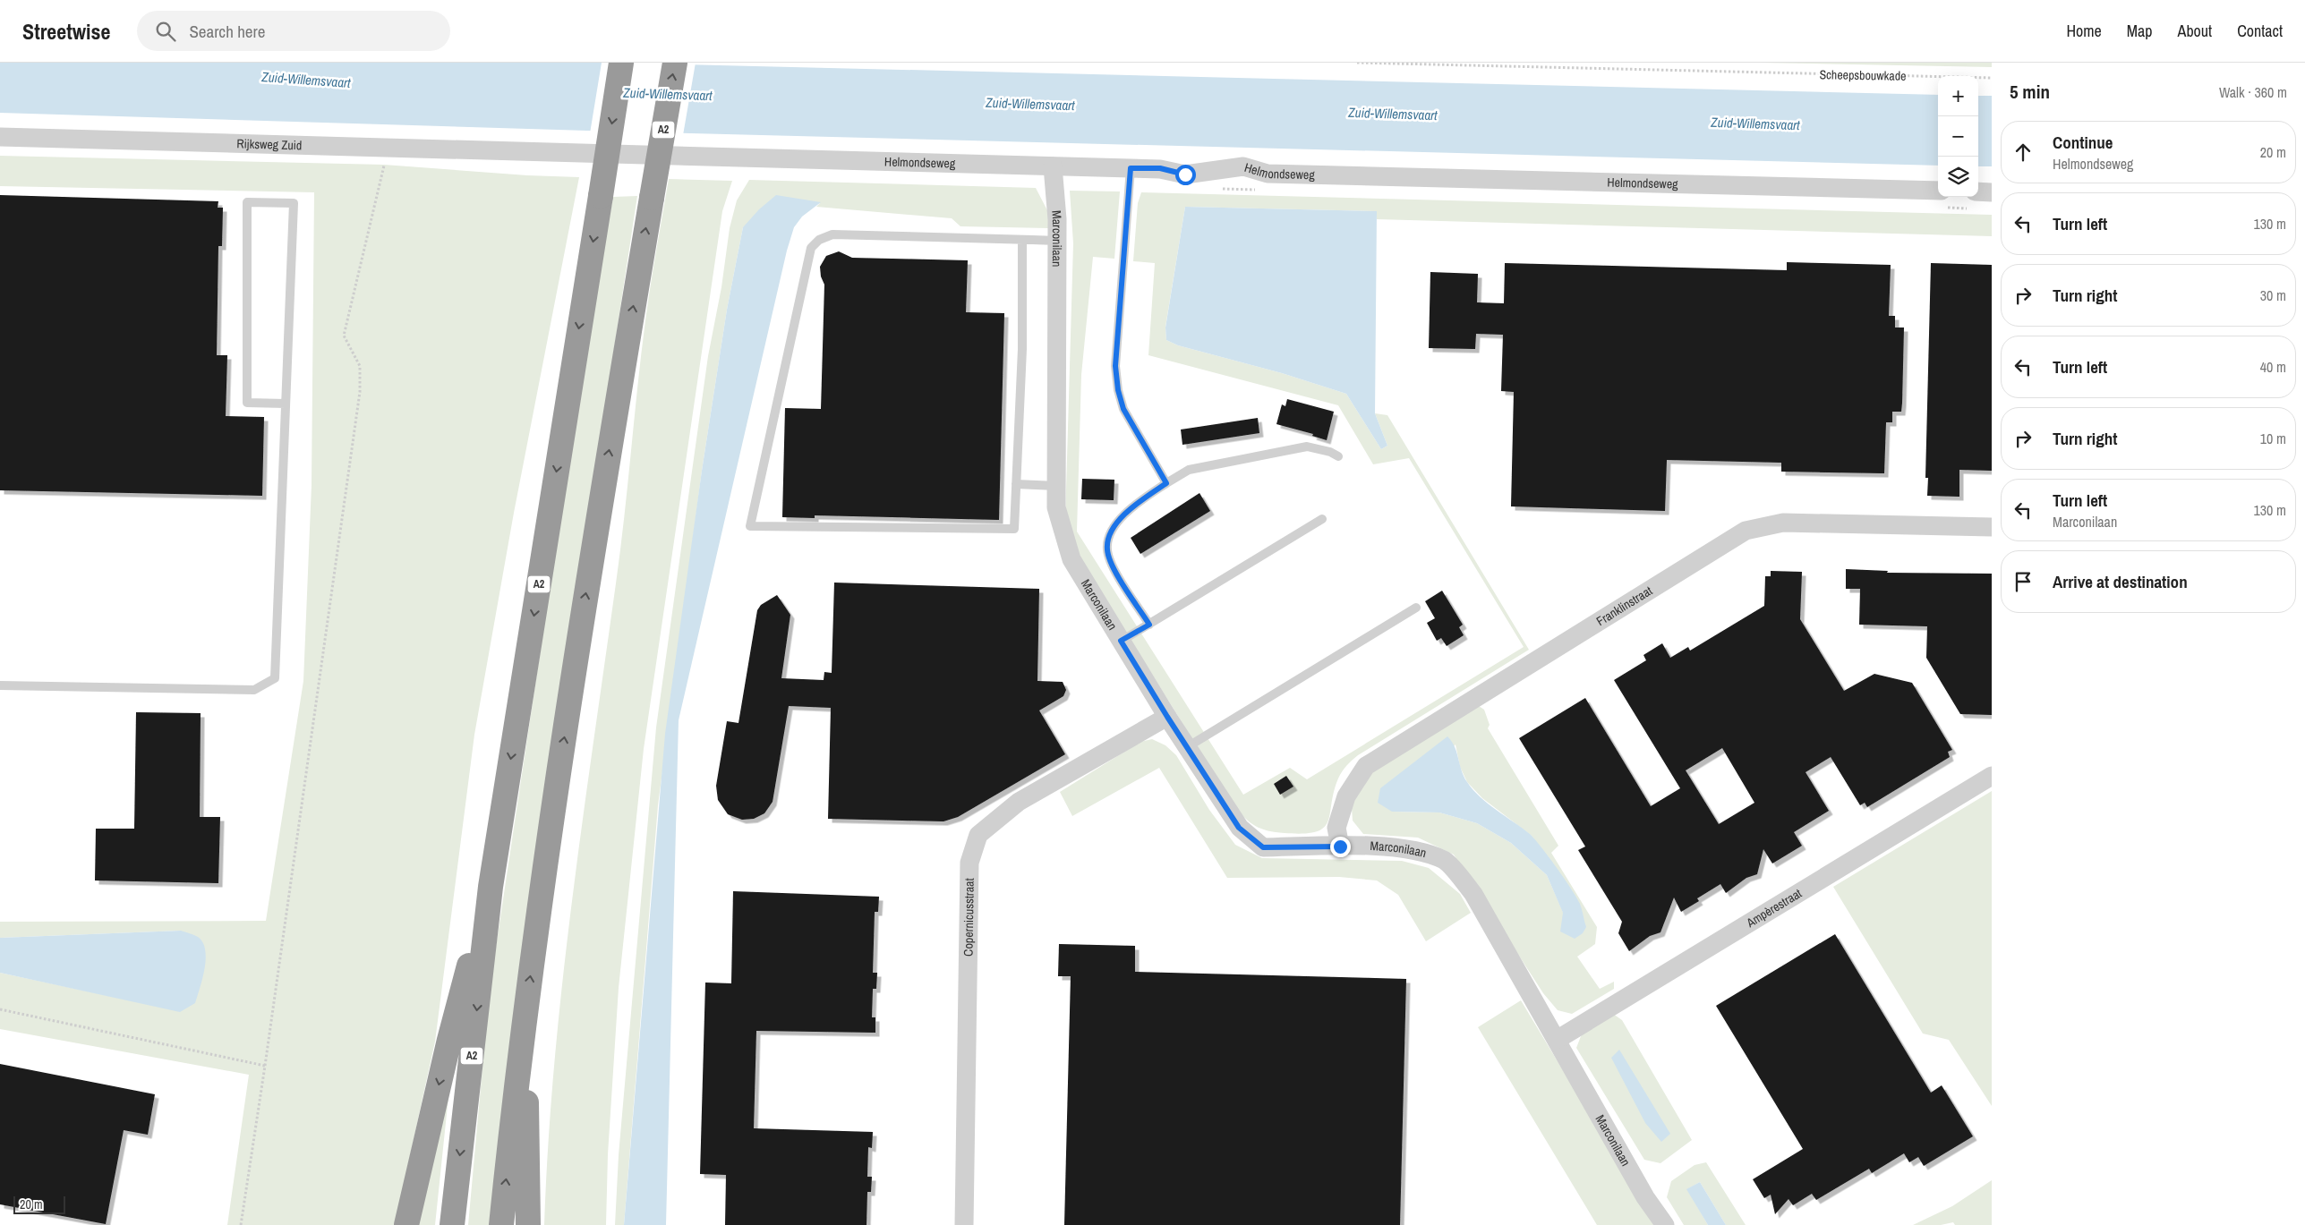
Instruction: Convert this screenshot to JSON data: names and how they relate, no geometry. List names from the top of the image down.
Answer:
{
  "streets": {
    "highway": ["A2"],
    "street": [
      "Rijksweg Zuid",
      "Helmondseweg",
      "Marconilaan",
      "Franklinstraat",
      "Ampèrestraat",
      "Copernicusstraat"
    ],
    "path": ["Scheepsbouwkade"]
  },
  "crossings": [
    ["Rijksweg Zuid", "Helmondseweg"],
    ["Helmondseweg", "Marconilaan"],
    ["Marconilaan", "Franklinstraat"],
    ["Marconilaan", "Ampèrestraat"],
    ["Marconilaan", "Copernicusstraat"]
  ],
  "water": ["Zuid-Willemsvaart"],
  "scale_bar": "20 m",
  "page": {
    "header": "Streetwise",
    "search": "Search here",
    "nav": [
      "Home",
      "Map",
      "About",
      "Contact"
    ],
    "heading": ["5 min", "Walk · 360 m"],
    "map_buttons": ["+", "−"],
    "list": [
      ["Continue", "Helmondseweg", "20 m"],
      ["Turn left", "130 m"],
      ["Turn right", "30 m"],
      ["Turn left", "40 m"],
      ["Turn right", "10 m"],
      ["Turn left", "Marconilaan", "130 m"],
      "Arrive at destination"
    ],
    "scale": "20 m"
  }
}
